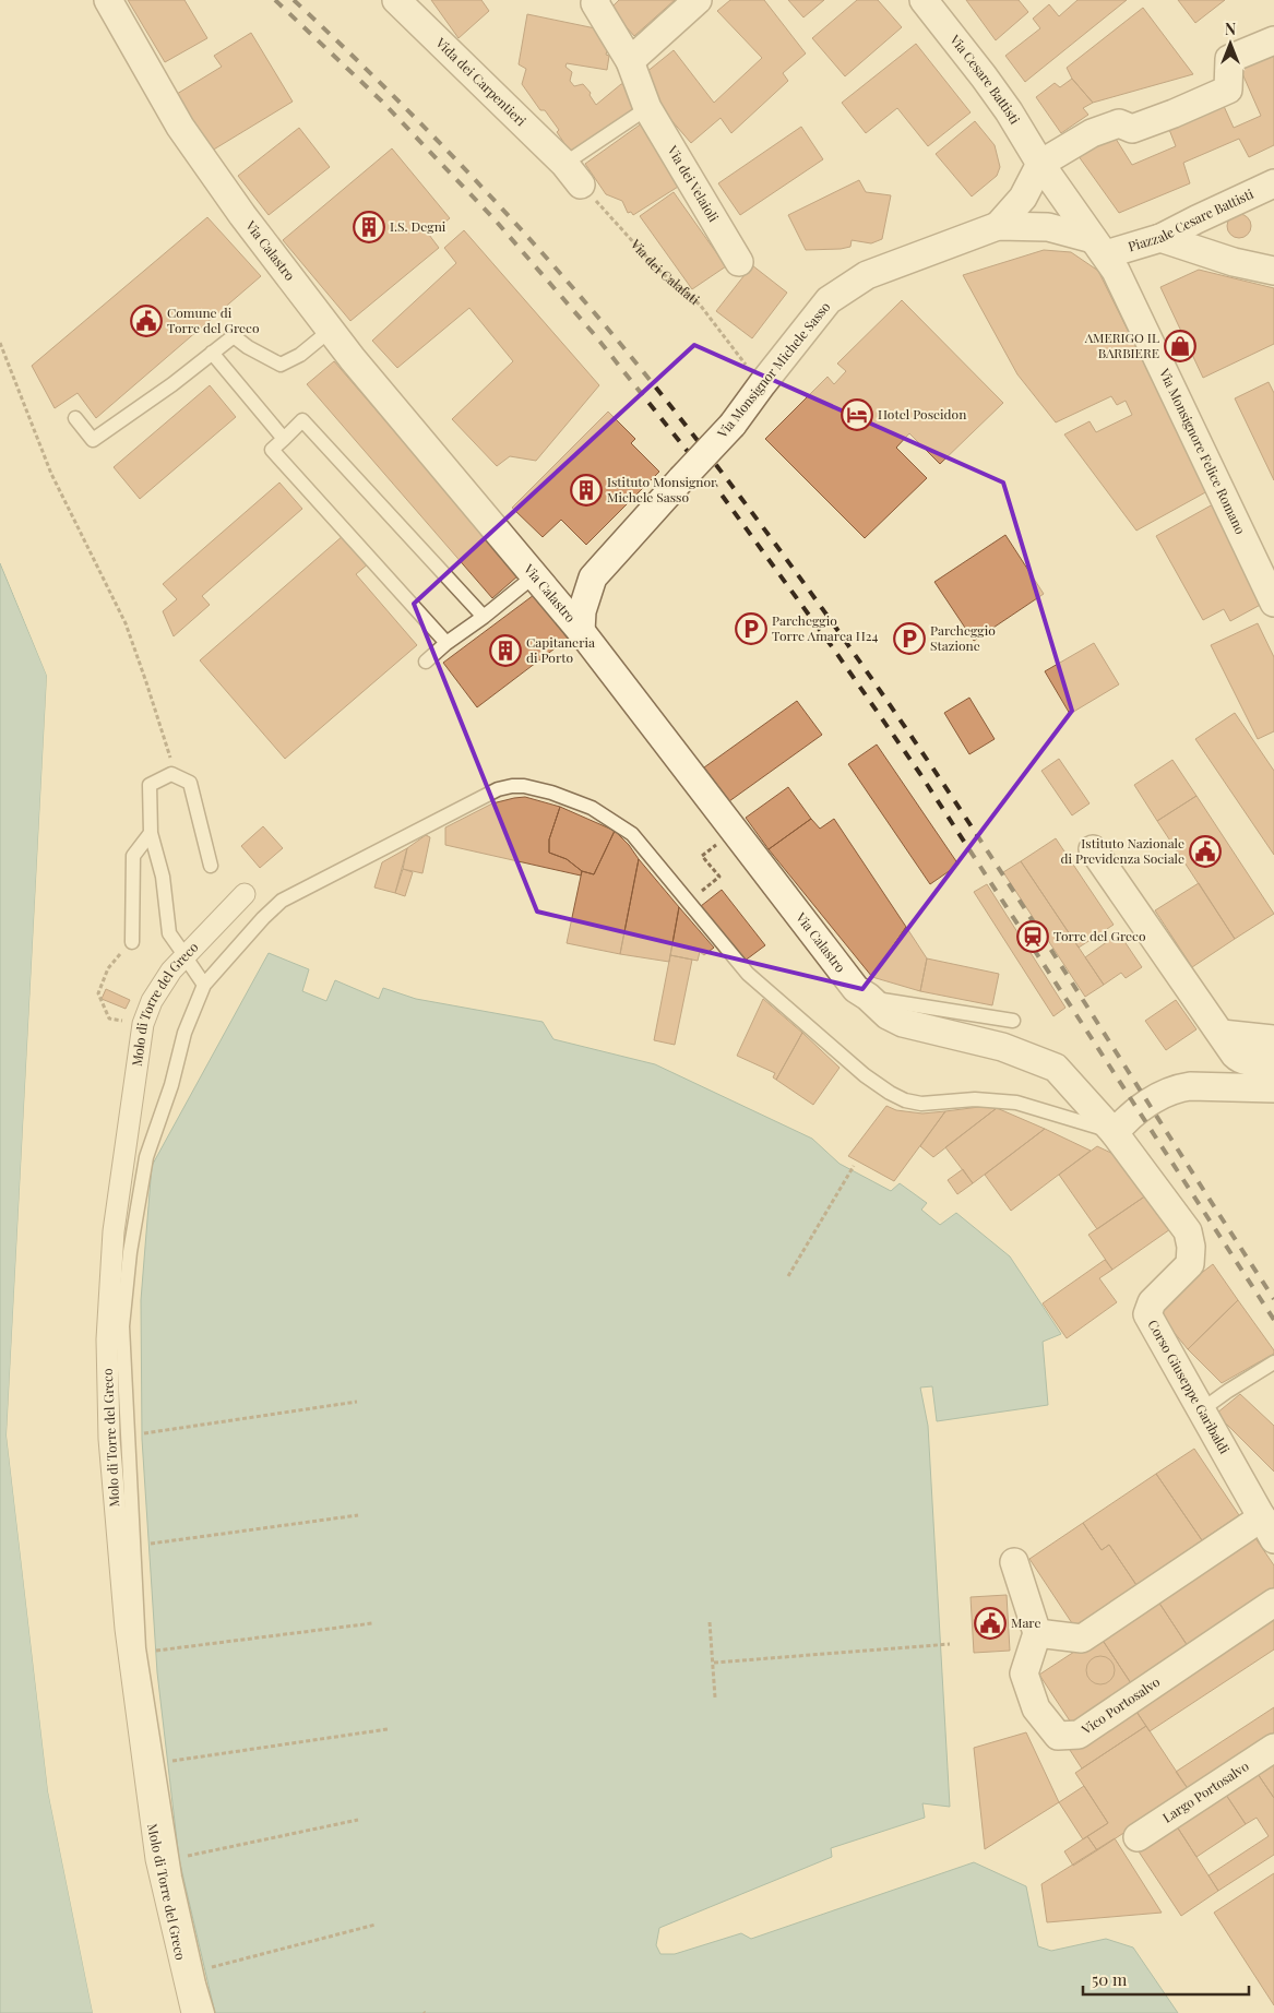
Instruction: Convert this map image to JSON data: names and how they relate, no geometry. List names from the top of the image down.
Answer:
{
  "streets": {
    "street": [
      "Via Cesare Battisti",
      "Vida dei Carpentieri",
      "Via dei Velaioli",
      "Piazzale Cesare Battisti",
      "Via Calastro",
      "Via Monsignor Michele Sasso",
      "Via Monsignore Felice Romano",
      "Molo di Torre del Greco",
      "Corso Giuseppe Garibaldi",
      "Vico Portosalvo",
      "Largo Portosalvo"
    ],
    "path": ["Via dei Calafati"]
  },
  "crossings": [
    ["Via Cesare Battisti", "Via Monsignor Michele Sasso"],
    ["Via Cesare Battisti", "Via Monsignore Felice Romano"],
    ["Vida dei Carpentieri", "Via dei Calafati"],
    ["Piazzale Cesare Battisti", "Via Monsignor Michele Sasso"],
    ["Piazzale Cesare Battisti", "Via Monsignore Felice Romano"],
    ["Via Calastro", "Via Monsignor Michele Sasso"],
    ["Via Calastro", "Corso Giuseppe Garibaldi"],
    ["Via dei Calafati", "Via Monsignor Michele Sasso"],
    ["Via Monsignor Michele Sasso", "Via Monsignore Felice Romano"]
  ],
  "places": {
    "building": ["I.S. Degni", "Istituto Monsignor Michele Sasso", "Capitaneria di Porto"],
    "public building": ["Comune di Torre del Greco", "Istituto Nazionale di Previdenza Sociale", "Mare"],
    "shop": ["AMERIGO IL BARBIERE"],
    "hotel": ["Hotel Poseidon"],
    "parking": ["Parcheggio Torre Amarea H24", "Parcheggio Stazione"],
    "station": ["Torre del Greco"]
  },
  "scale_bar": "50 m",
  "north": "top"
}
